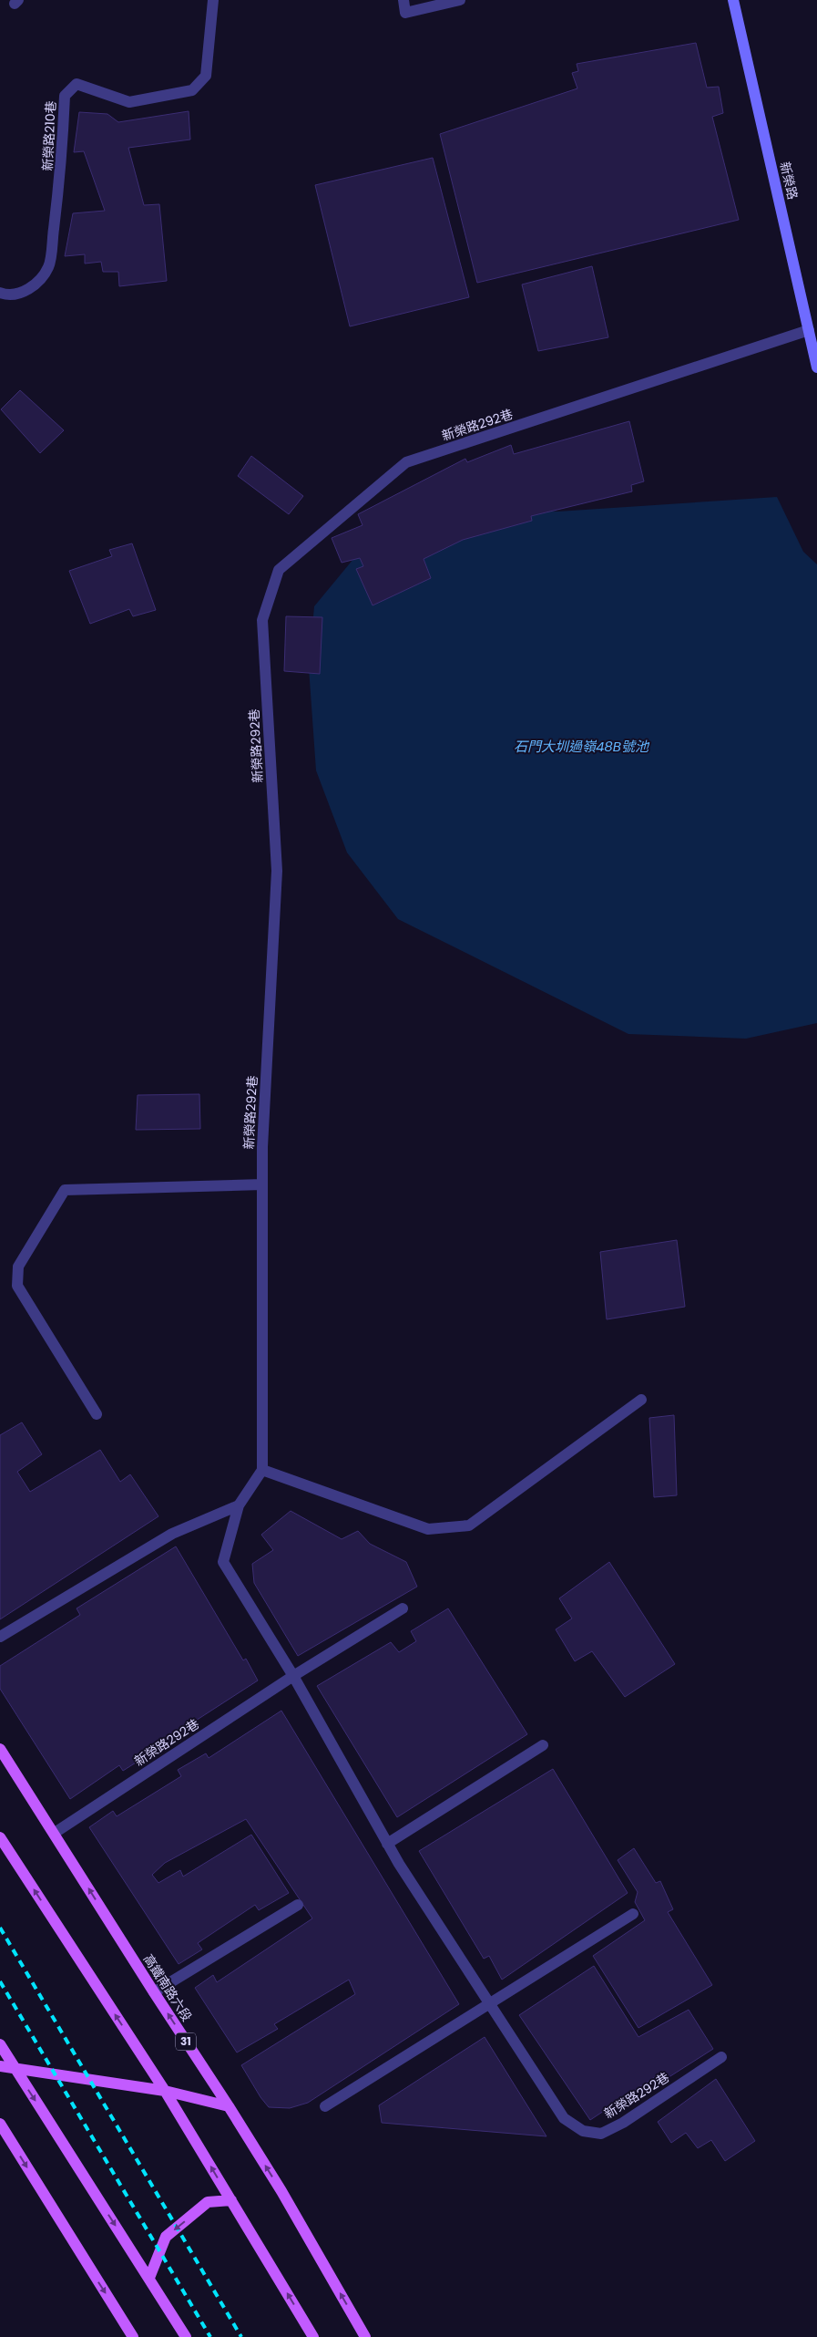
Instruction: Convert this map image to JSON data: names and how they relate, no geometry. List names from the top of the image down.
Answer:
{
  "streets": {
    "main road": ["高鐵南路六段", "31"],
    "street": ["新榮路"],
    "lane": ["新榮路210巷", "新榮路292巷"]
  },
  "crossings": [
    ["新榮路", "新榮路292巷"],
    ["新榮路292巷", "高鐵南路六段"]
  ],
  "water": ["石門大圳過嶺48B號池"]
}
